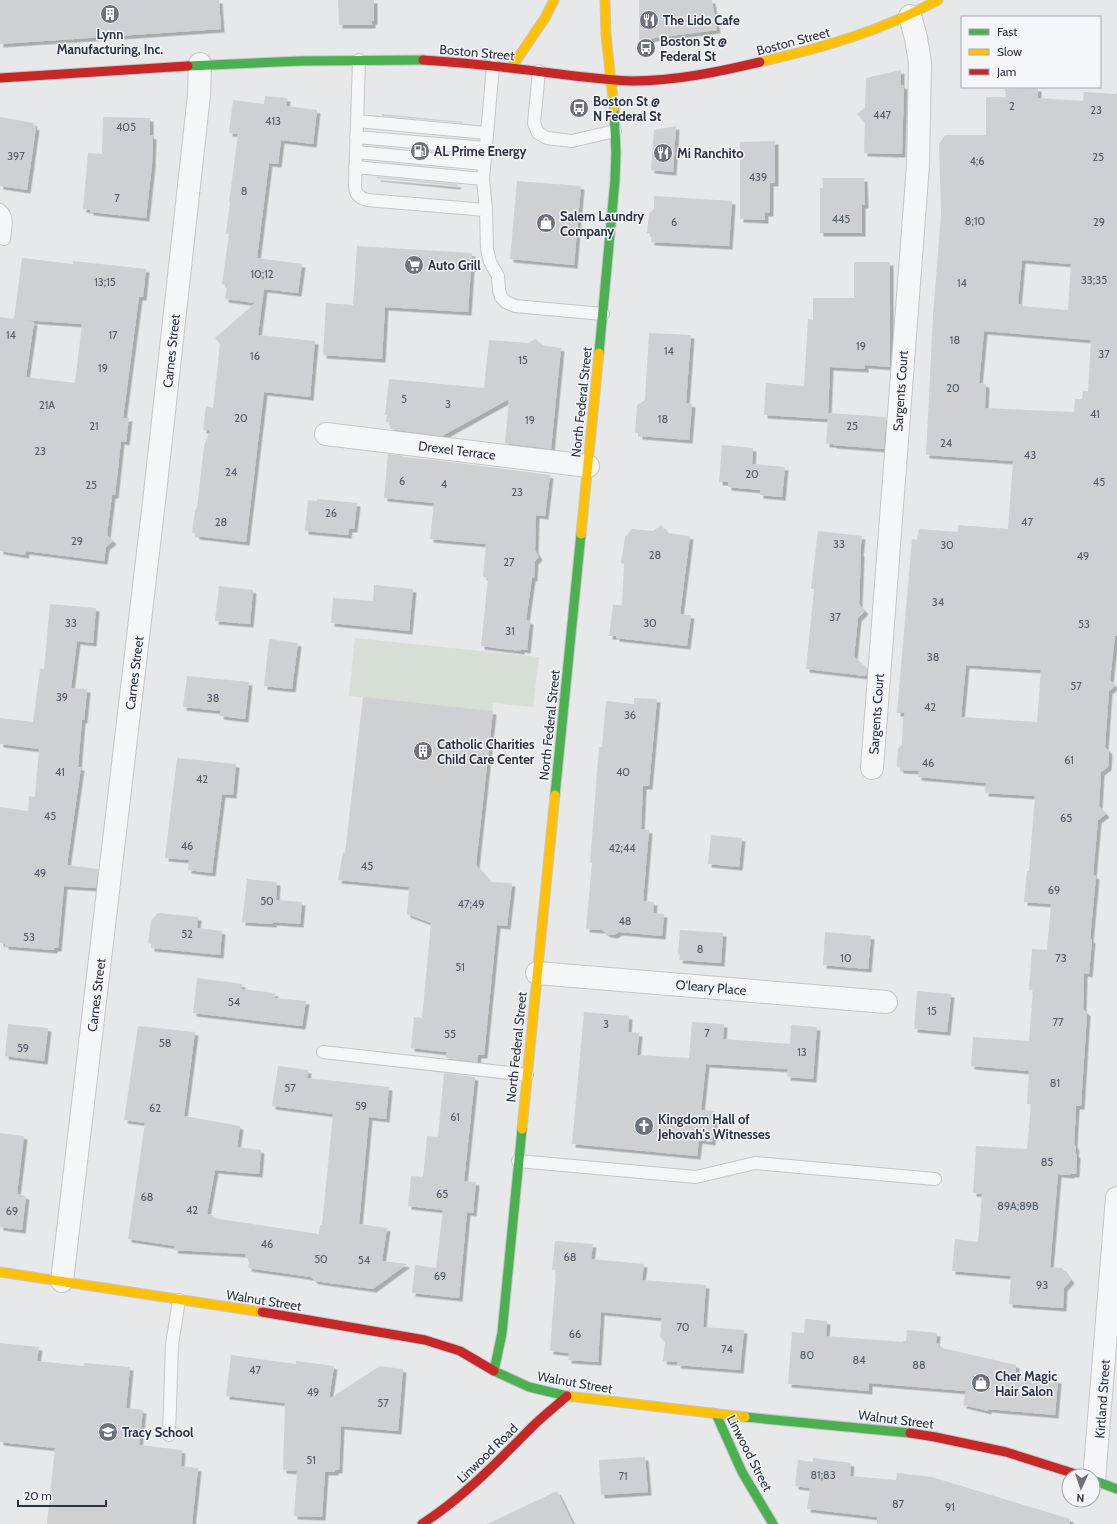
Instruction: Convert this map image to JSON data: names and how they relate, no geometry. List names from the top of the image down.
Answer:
{
  "streets": {
    "main road": [
      "Boston Street",
      "North Federal Street",
      "Walnut Street",
      "Linwood Road",
      "Linwood Street"
    ],
    "street": [
      "Carnes Street",
      "Sargents Court",
      "Drexel Terrace",
      "O'leary Place",
      "Kirtland Street"
    ]
  },
  "crossings": [
    ["Boston Street", "Carnes Street"],
    ["Boston Street", "Sargents Court"],
    ["Boston Street", "North Federal Street"],
    ["Carnes Street", "Walnut Street"],
    ["North Federal Street", "Drexel Terrace"],
    ["North Federal Street", "O'leary Place"],
    ["North Federal Street", "Walnut Street"],
    ["Walnut Street", "Linwood Road"],
    ["Walnut Street", "Linwood Street"]
  ],
  "places": {
    "building": ["Lynn Manufacturing, Inc.", "Catholic Charities Child Care Center"],
    "restaurant": ["The Lido Cafe", "Mi Ranchito"],
    "bus stop": ["Boston St @ Federal St", "Boston St @ N Federal St"],
    "fuel station": ["AL Prime Energy"],
    "shop": ["Salem Laundry Company", "Cher Magic Hair Salon"],
    "supermarket": ["Auto Grill"],
    "church": ["Kingdom Hall of Jehovah's Witnesses"],
    "school or university": ["Tracy School"]
  },
  "house_numbers": [
    "2",
    "23",
    "447",
    "413",
    "405",
    "397",
    "25",
    "4;6",
    "439",
    "8",
    "7",
    "445",
    "8;10",
    "6",
    "29",
    "10;12",
    "33;35",
    "13;15",
    "14",
    "14",
    "17",
    "18",
    "19",
    "14",
    "37",
    "16",
    "15",
    "19",
    "20",
    "5",
    "3",
    "21A",
    "41",
    "20",
    "18",
    "19",
    "21",
    "25",
    "24",
    "23",
    "43",
    "24",
    "20",
    "6",
    "45",
    "4",
    "25",
    "23",
    "26",
    "28",
    "47",
    "29",
    "33",
    "30",
    "28",
    "49",
    "27",
    "34",
    "37",
    "33",
    "30",
    "53",
    "31",
    "38",
    "57",
    "39",
    "38",
    "42",
    "36",
    "61",
    "46",
    "41",
    "40",
    "42",
    "45",
    "65",
    "46",
    "42;44",
    "45",
    "49",
    "69",
    "50",
    "47;49",
    "48",
    "52",
    "53",
    "8",
    "10",
    "73",
    "51",
    "54",
    "15",
    "77",
    "3",
    "7",
    "55",
    "58",
    "59",
    "13",
    "81",
    "57",
    "59",
    "62",
    "61",
    "85",
    "65",
    "68",
    "89A;89B",
    "42",
    "69",
    "46",
    "68",
    "50",
    "54",
    "69",
    "93",
    "70",
    "66",
    "74",
    "80",
    "84",
    "88",
    "47",
    "49",
    "57",
    "51",
    "81;83",
    "71",
    "87",
    "91"
  ],
  "legend": ["Fast", "Slow", "Jam"],
  "scale_bar": "20 m",
  "north": "bottom"
}
